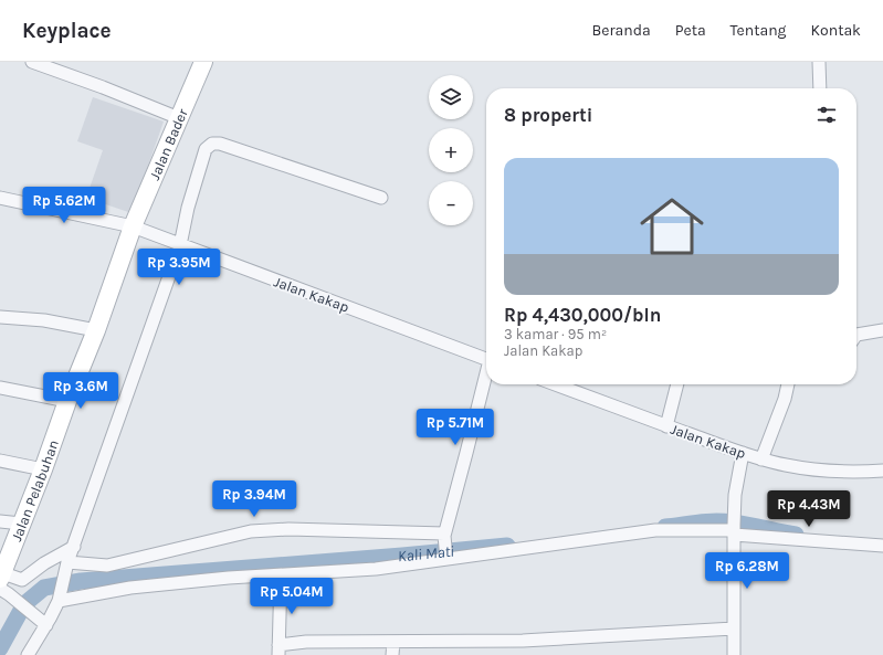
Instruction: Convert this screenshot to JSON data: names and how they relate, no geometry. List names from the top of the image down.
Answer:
{
  "streets": {
    "main road": ["Jalan Bader", "Jalan Pelabuhan"],
    "street": ["Jalan Kakap"]
  },
  "crossings": [
    ["Jalan Bader", "Jalan Kakap"],
    ["Jalan Bader", "Jalan Pelabuhan"],
    ["Jalan Kakap", "Jalan Pelabuhan"]
  ],
  "water": ["Kali Mati"],
  "page": {
    "header": "Keyplace",
    "nav": [
      "Beranda",
      "Peta",
      "Tentang",
      "Kontak"
    ],
    "map_buttons": ["+", "−"],
    "heading": "8 properti",
    "list": [
      {
        "name": "Rp 4,430,000/bln",
        "note": "3 kamar · 95 m² · Jalan Kakap"
      }
    ],
    "price": [
      "Rp 5.62M",
      "Rp 3.95M",
      "Rp 3.6M",
      "Rp 5.71M",
      "Rp 3.94M",
      "Rp 4.43M",
      "Rp 6.28M",
      "Rp 5.04M"
    ]
  }
}
